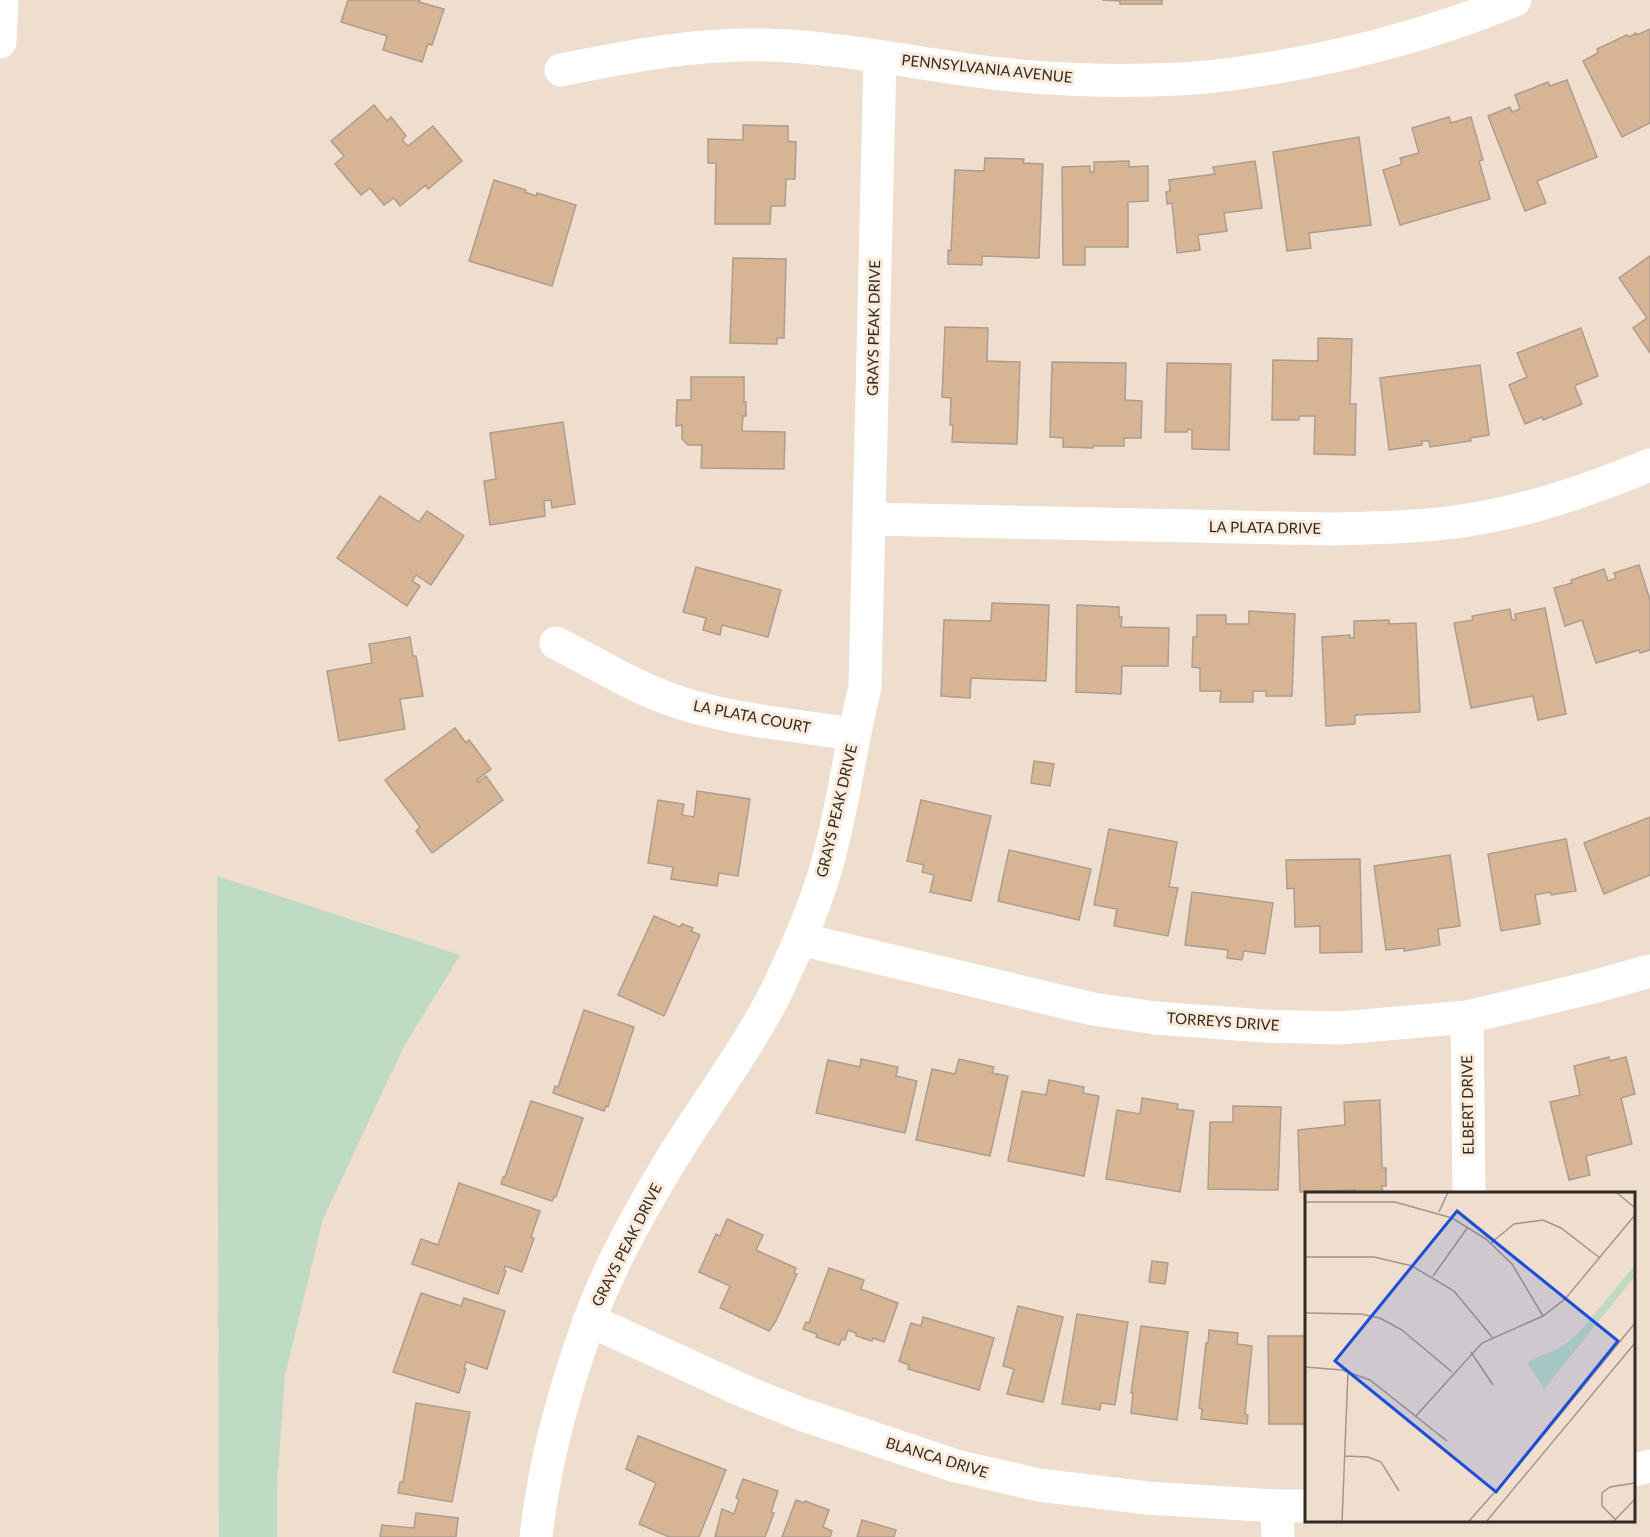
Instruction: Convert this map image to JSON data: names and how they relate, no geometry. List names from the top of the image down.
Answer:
{
  "streets": {
    "main road": [
      "PENNSYLVANIA AVENUE",
      "GRAYS PEAK DRIVE",
      "LA PLATA DRIVE",
      "LA PLATA COURT",
      "TORREYS DRIVE",
      "ELBERT DRIVE",
      "BLANCA DRIVE"
    ]
  },
  "crossings": [
    ["PENNSYLVANIA AVENUE", "GRAYS PEAK DRIVE"],
    ["GRAYS PEAK DRIVE", "LA PLATA DRIVE"],
    ["GRAYS PEAK DRIVE", "LA PLATA COURT"],
    ["GRAYS PEAK DRIVE", "TORREYS DRIVE"],
    ["GRAYS PEAK DRIVE", "BLANCA DRIVE"],
    ["TORREYS DRIVE", "ELBERT DRIVE"]
  ]
}
